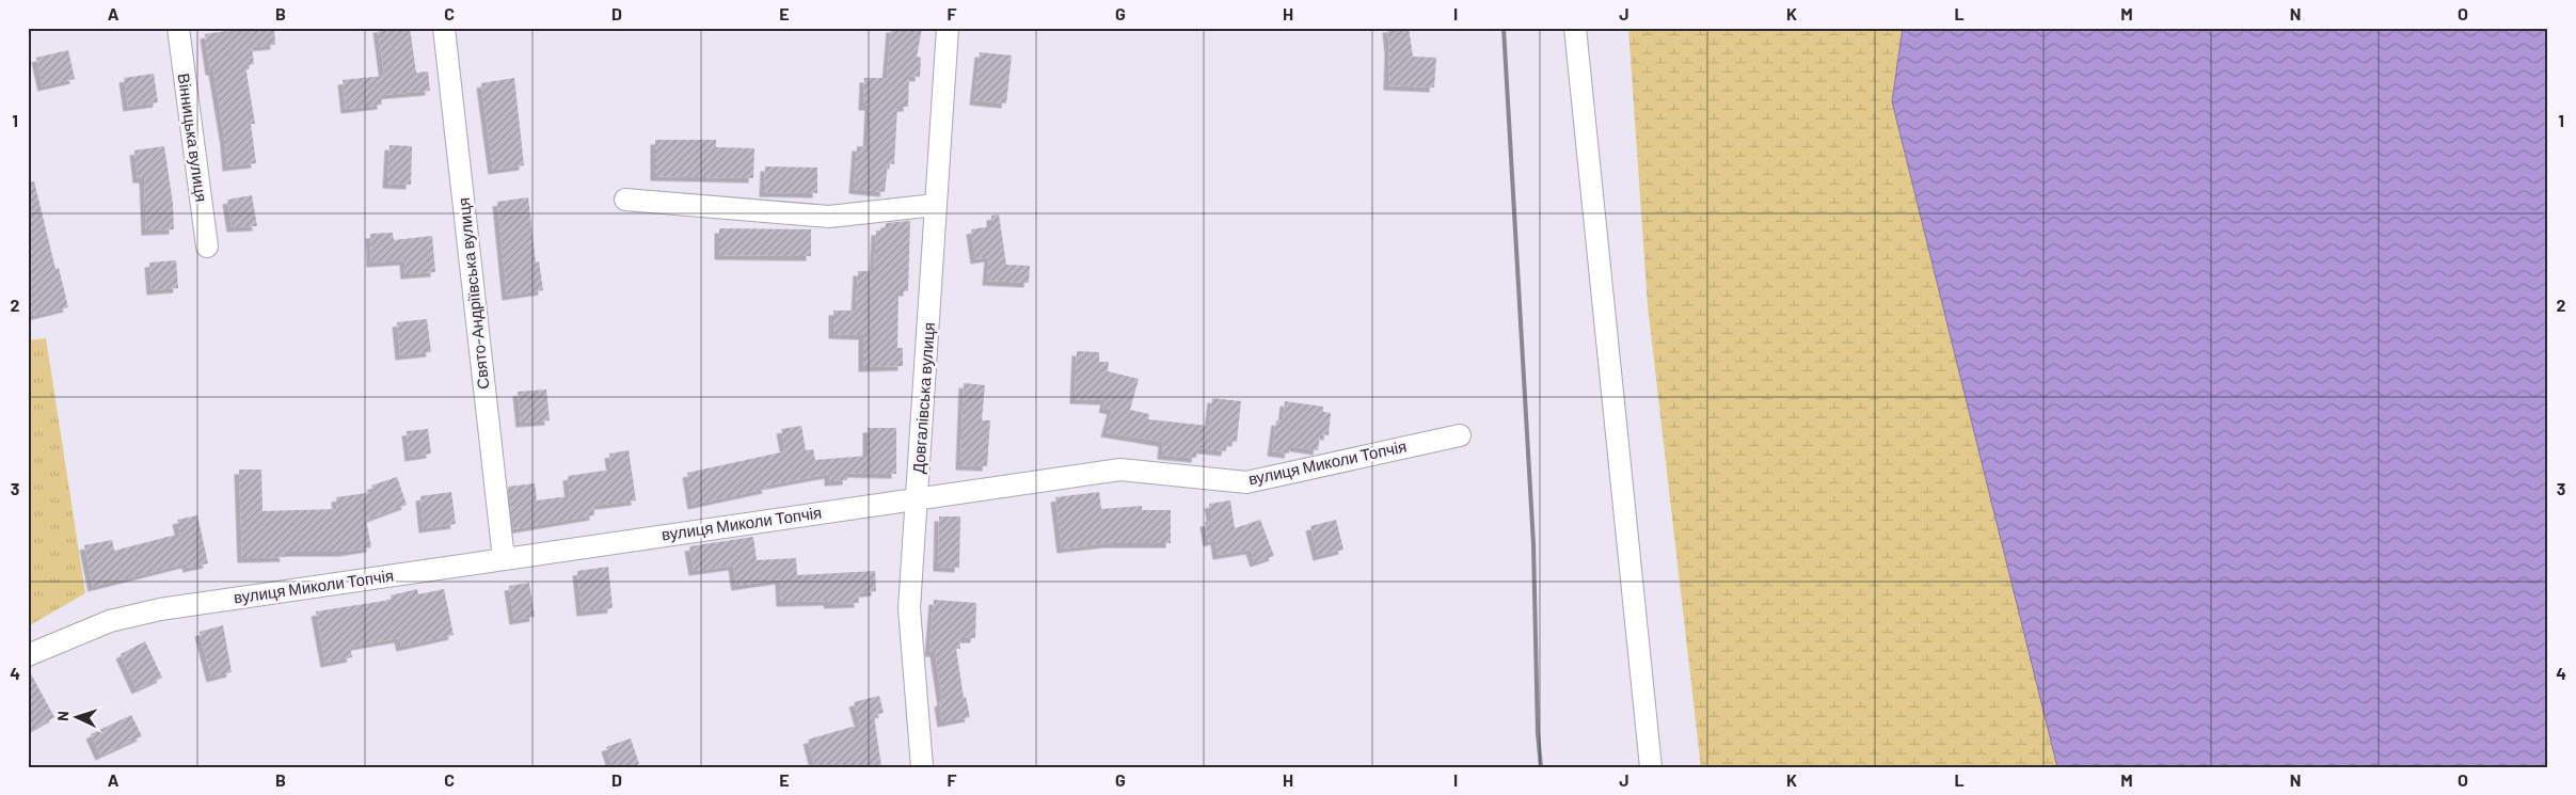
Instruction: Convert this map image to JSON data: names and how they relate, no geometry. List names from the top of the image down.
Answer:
{
  "streets": {
    "street": [
      "Вінницька вулиця",
      "Свято-Андріївська вулиця",
      "Довгалівська вулиця",
      "вулиця Миколи Топчія"
    ]
  },
  "crossings": [
    ["Свято-Андріївська вулиця", "вулиця Миколи Топчія"],
    ["Довгалівська вулиця", "вулиця Миколи Топчія"]
  ],
  "north": "left",
  "grid": {
    "columns": [
      "A",
      "B",
      "C",
      "D",
      "E",
      "F",
      "G",
      "H",
      "I",
      "J",
      "K",
      "L",
      "M",
      "N",
      "O"
    ],
    "rows": [
      "1",
      "2",
      "3",
      "4"
    ]
  }
}
